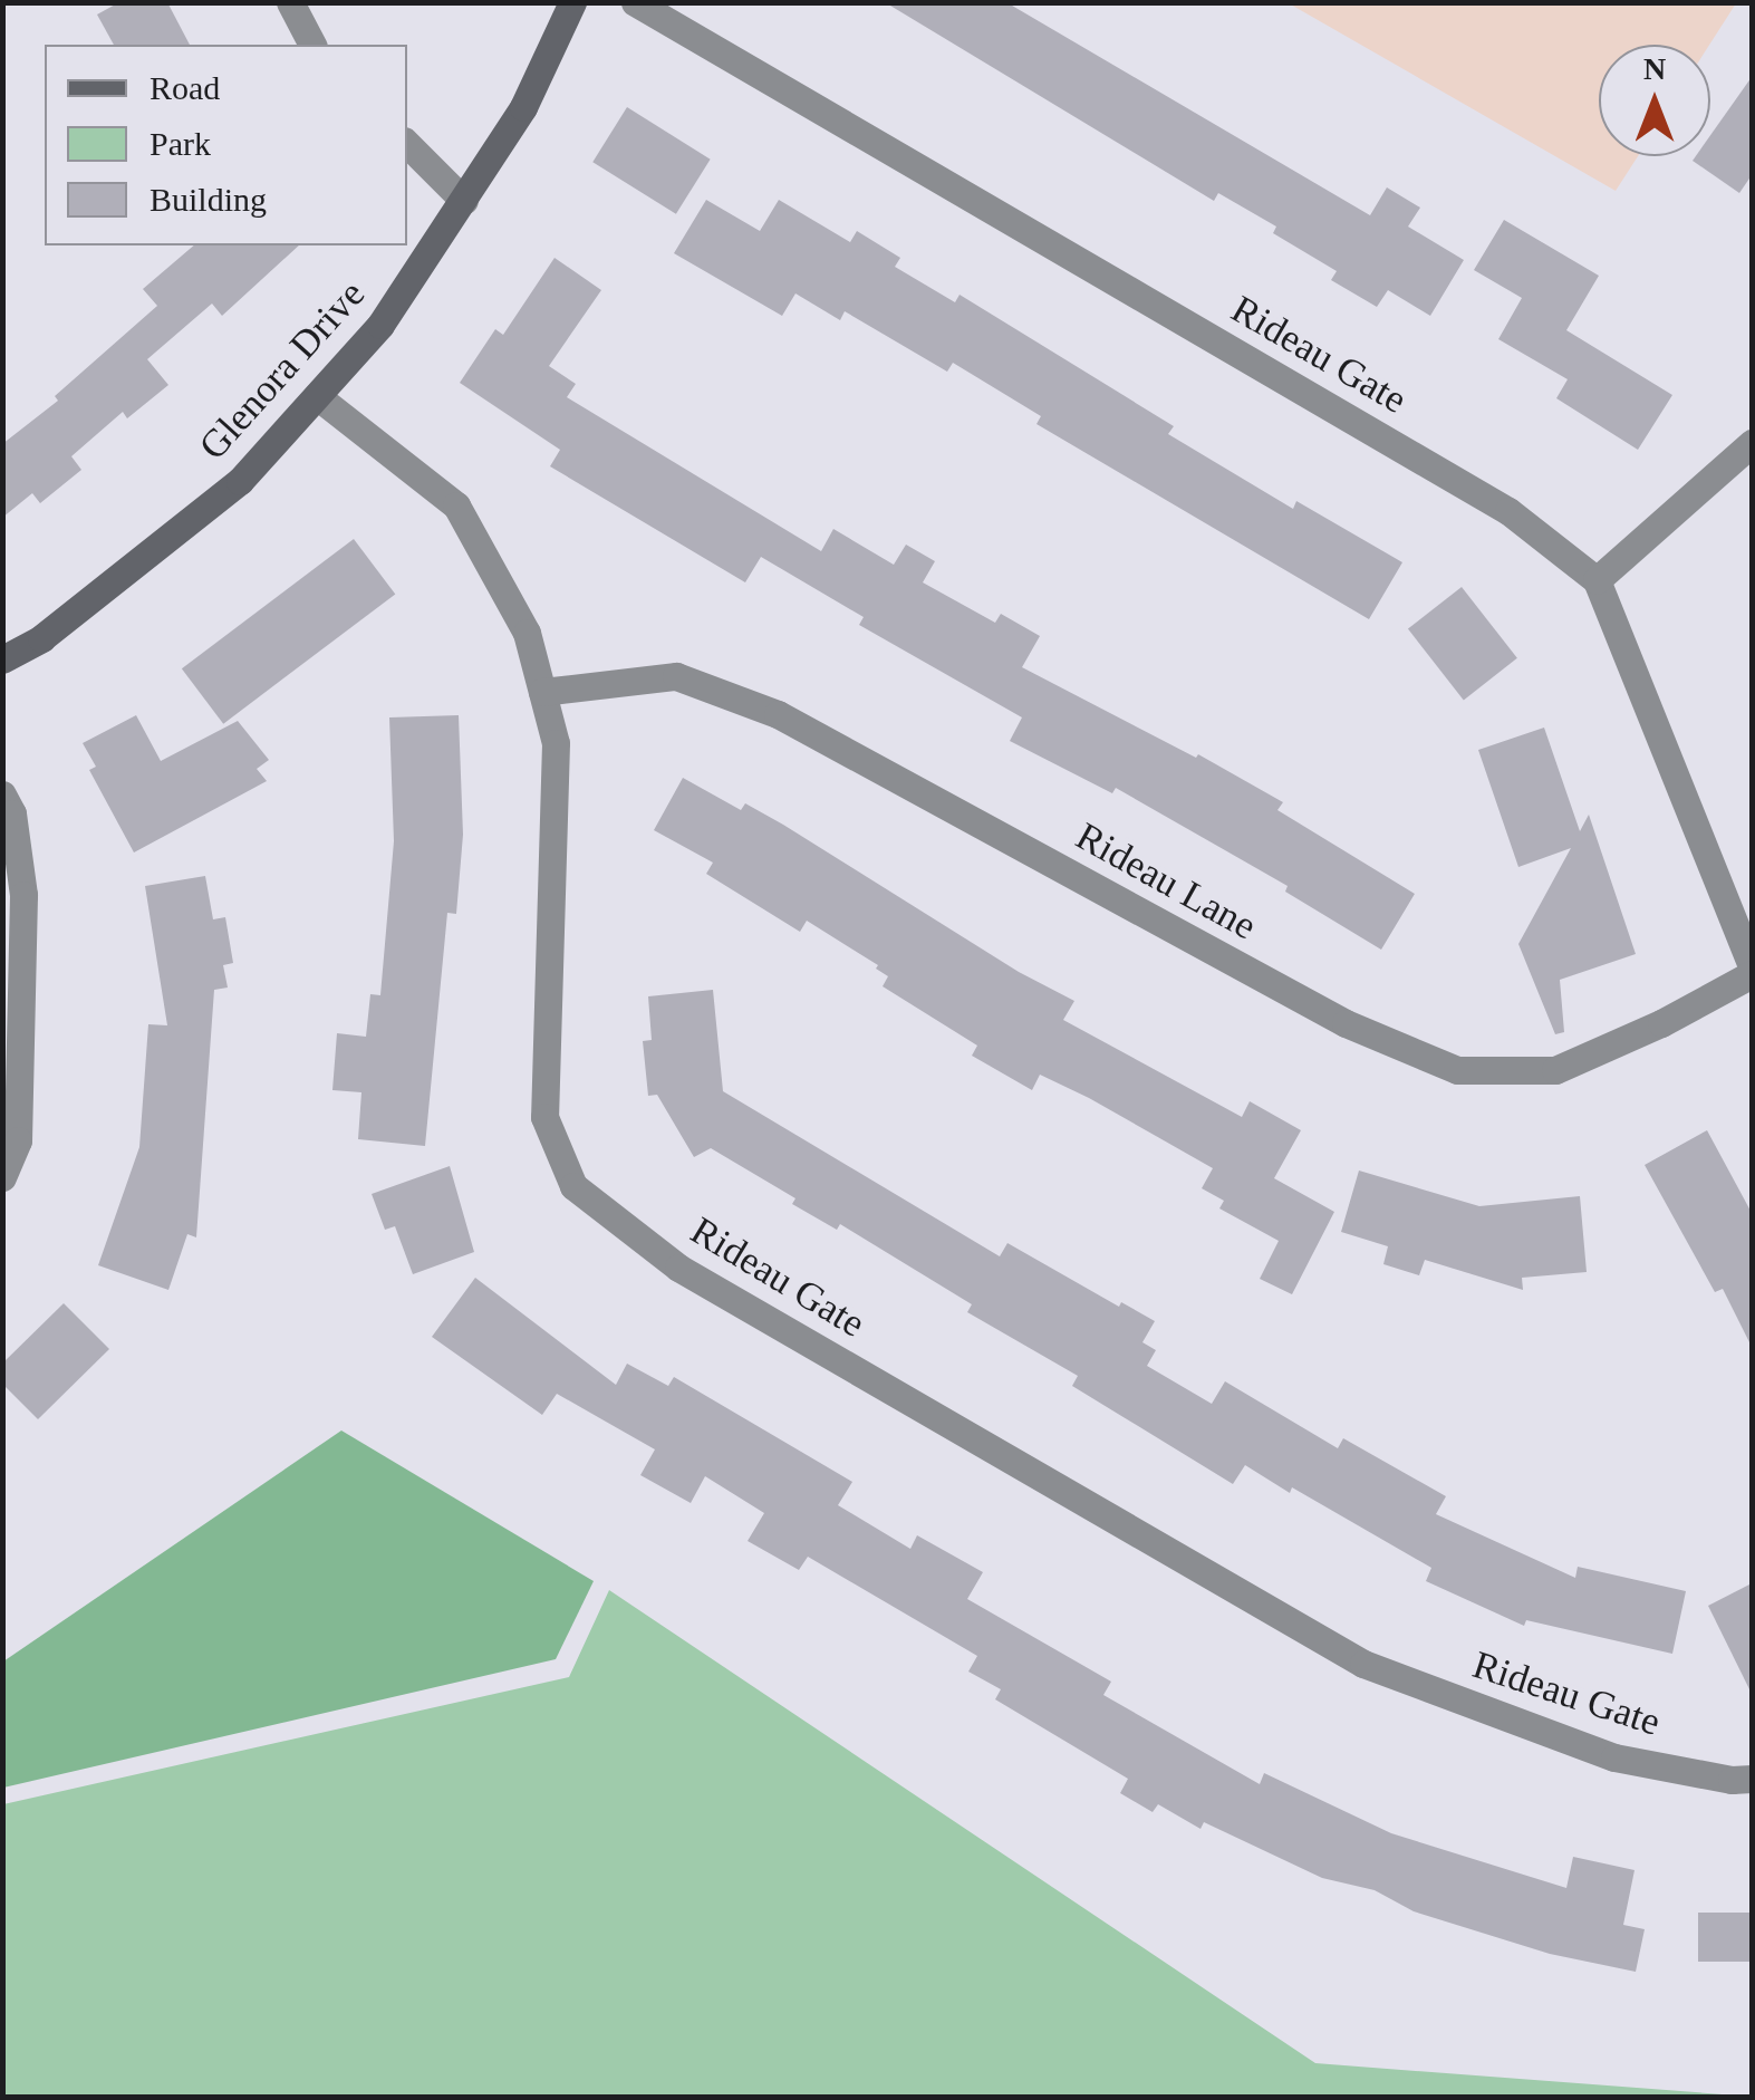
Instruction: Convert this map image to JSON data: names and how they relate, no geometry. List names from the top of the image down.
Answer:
{
  "streets": {
    "street": ["Rideau Gate", "Glenora Drive", "Rideau Lane"]
  },
  "crossings": [
    ["Rideau Gate", "Glenora Drive"],
    ["Rideau Gate", "Rideau Lane"]
  ],
  "legend": ["Road", "Park", "Building"],
  "north": "top"
}
